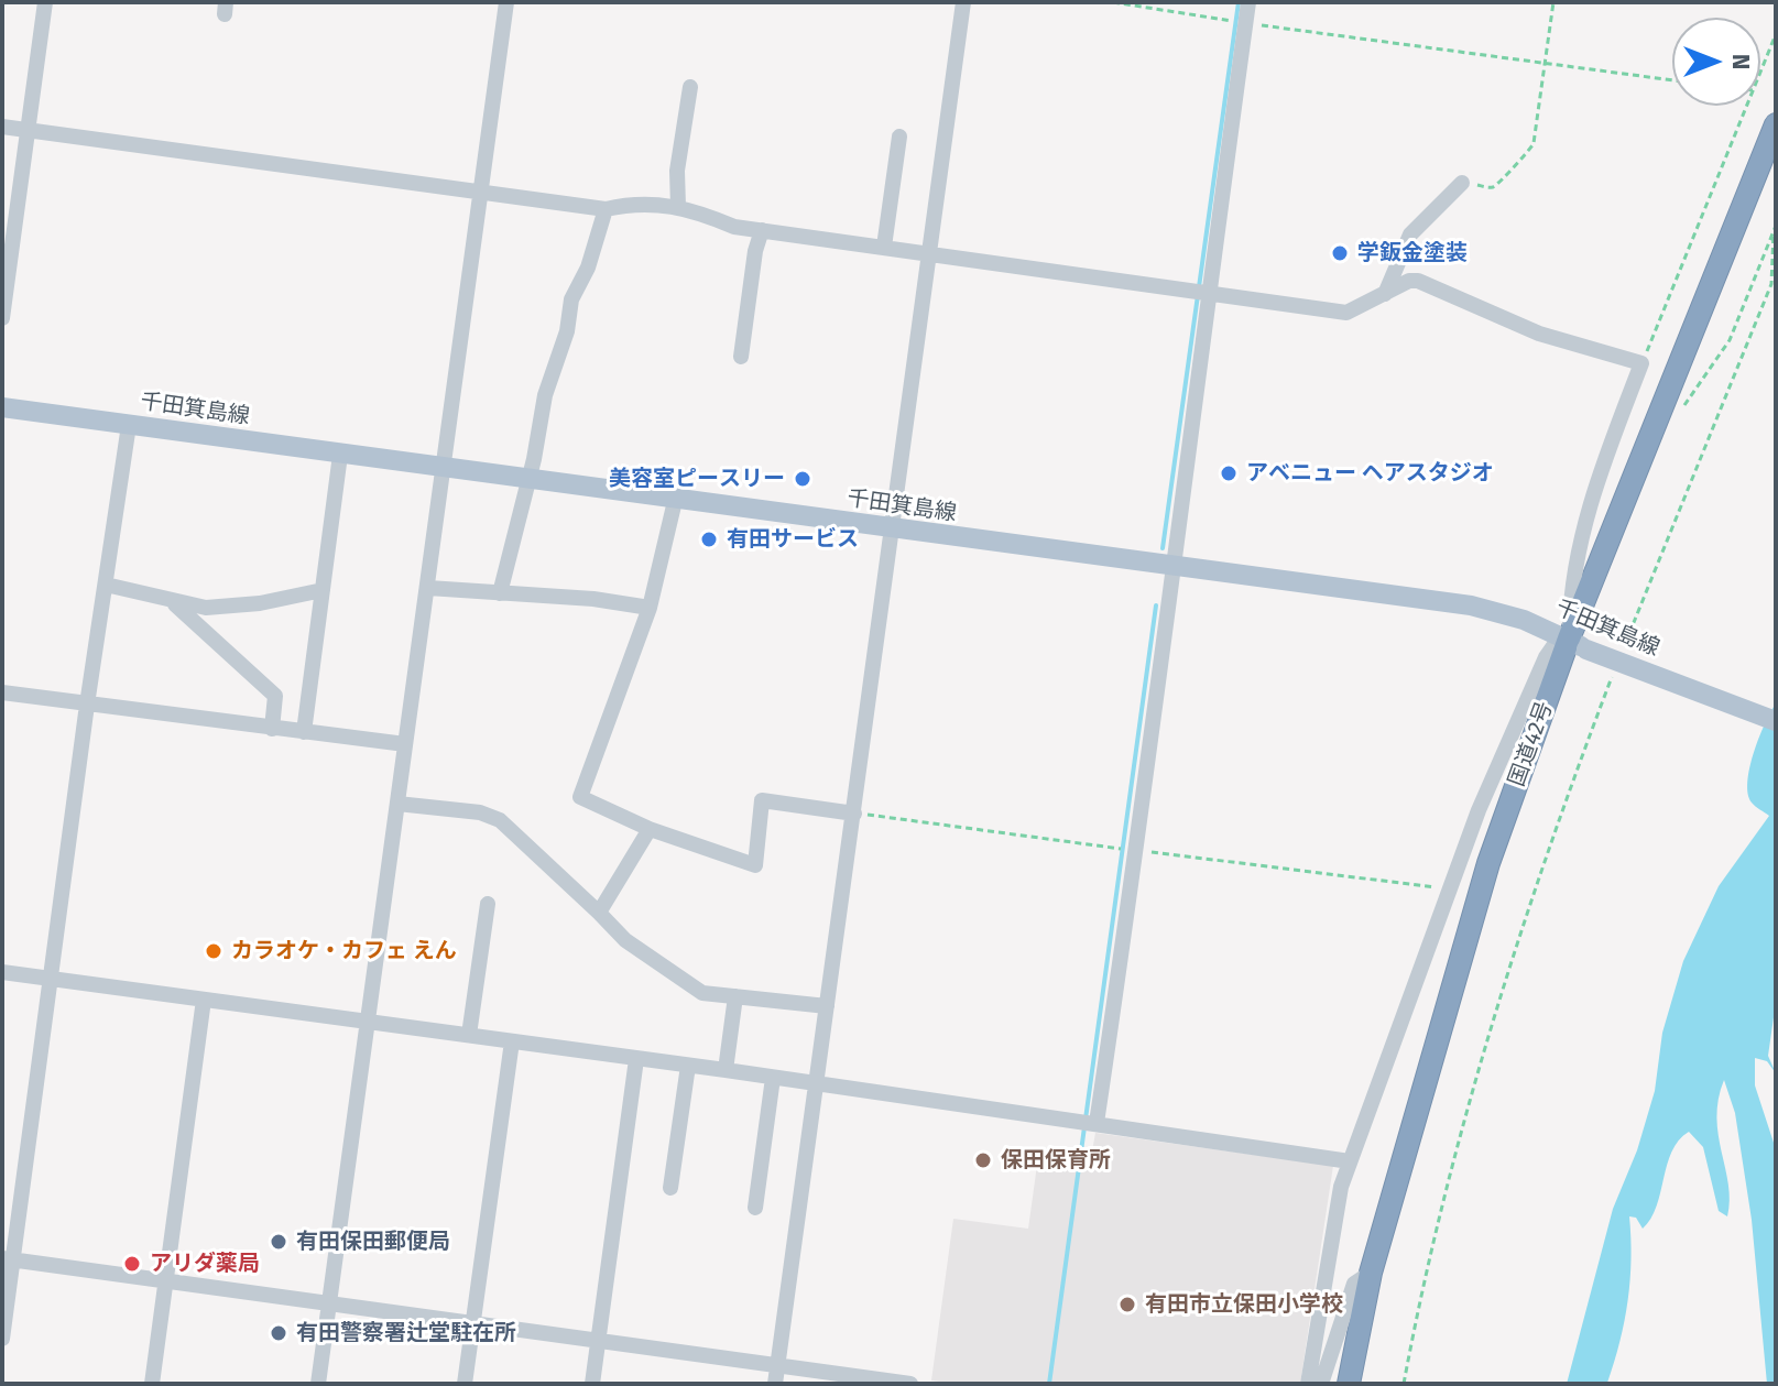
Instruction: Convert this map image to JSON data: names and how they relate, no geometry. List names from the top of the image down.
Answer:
{
  "streets": {
    "highway": ["国道42号"],
    "main road": ["千田箕島線"]
  },
  "crossings": [
    ["千田箕島線", "国道42号"]
  ],
  "places": [
    "学鈑金塗装",
    "アベニュー ヘアスタジオ",
    "美容室ピースリー",
    "有田サービス",
    "カラオケ・カフェ えん",
    "保田保育所",
    "有田保田郵便局",
    "アリダ薬局",
    "有田市立保田小学校",
    "有田警察署辻堂駐在所"
  ],
  "north": "right"
}
